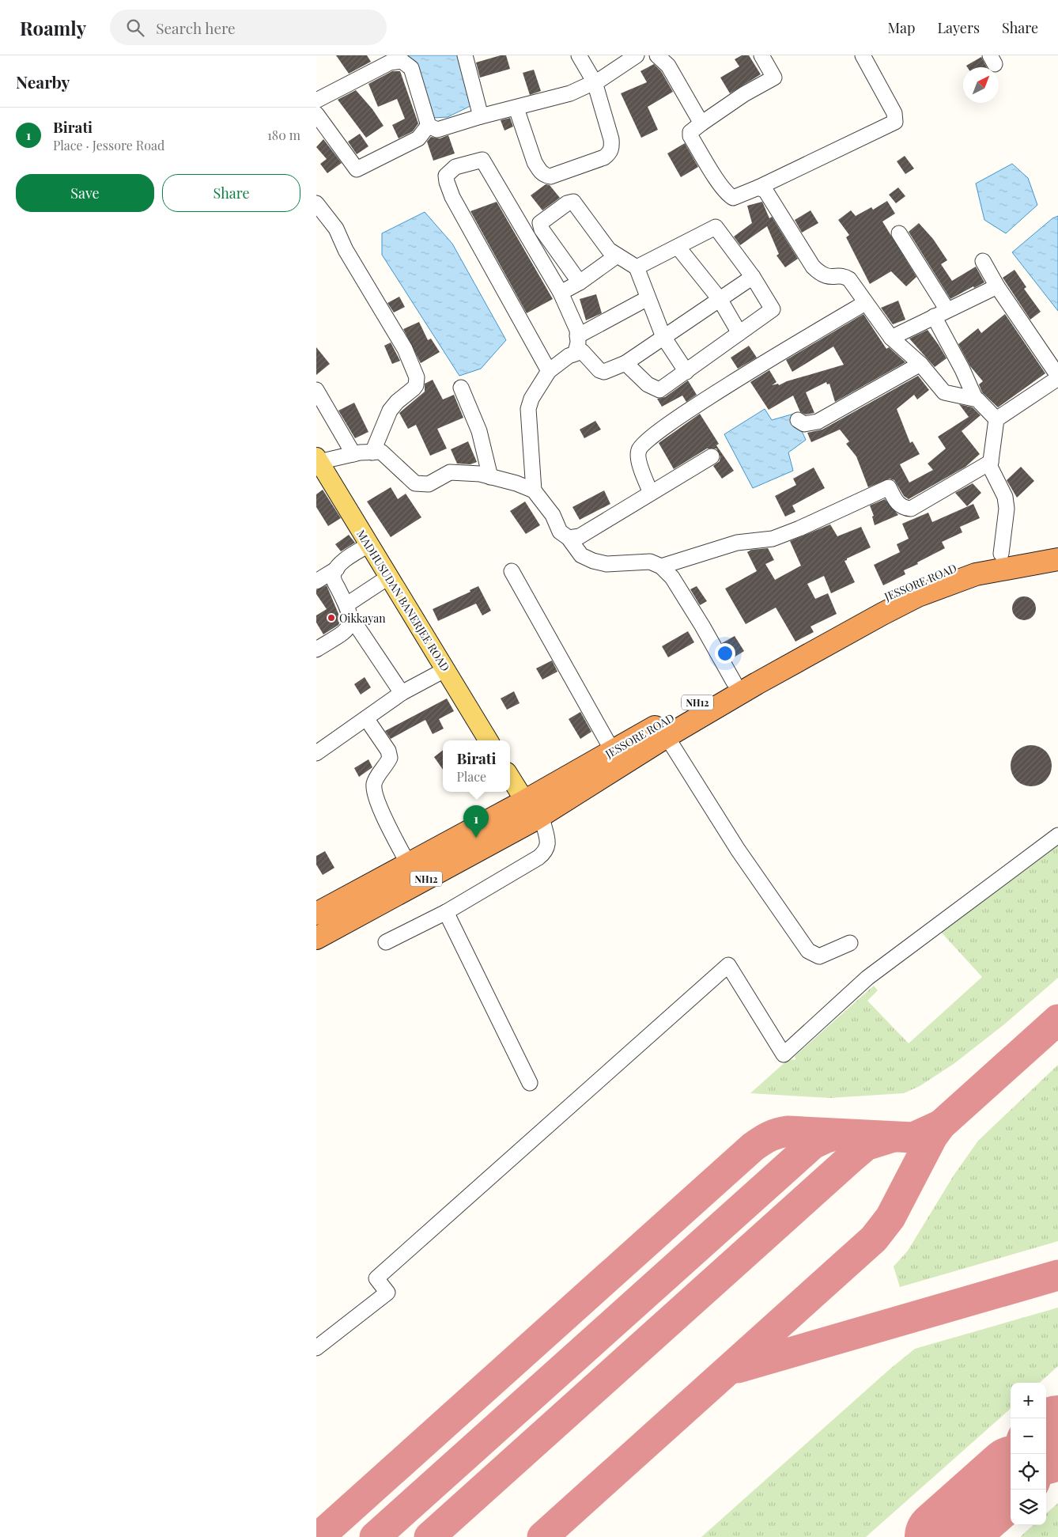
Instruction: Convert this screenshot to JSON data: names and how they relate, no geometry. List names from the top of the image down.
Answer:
{
  "streets": {
    "highway": ["JESSORE ROAD", "NH12"],
    "main road": ["MADHUSUDAN BANERJEE ROAD"]
  },
  "places": ["Oikkayan"],
  "north": "top right",
  "page": {
    "header": "Roamly",
    "search": "Search here",
    "nav": ["Map", "Layers", "Share"],
    "heading": "Nearby",
    "list": [
      {
        "mark": "1",
        "name": "Birati",
        "note": "Place · Jessore Road",
        "value": "180 m"
      }
    ],
    "buttons": ["Save", "Share"],
    "popup": ["Birati", "Place"],
    "pins": "1",
    "map_buttons": ["+", "−"]
  }
}
